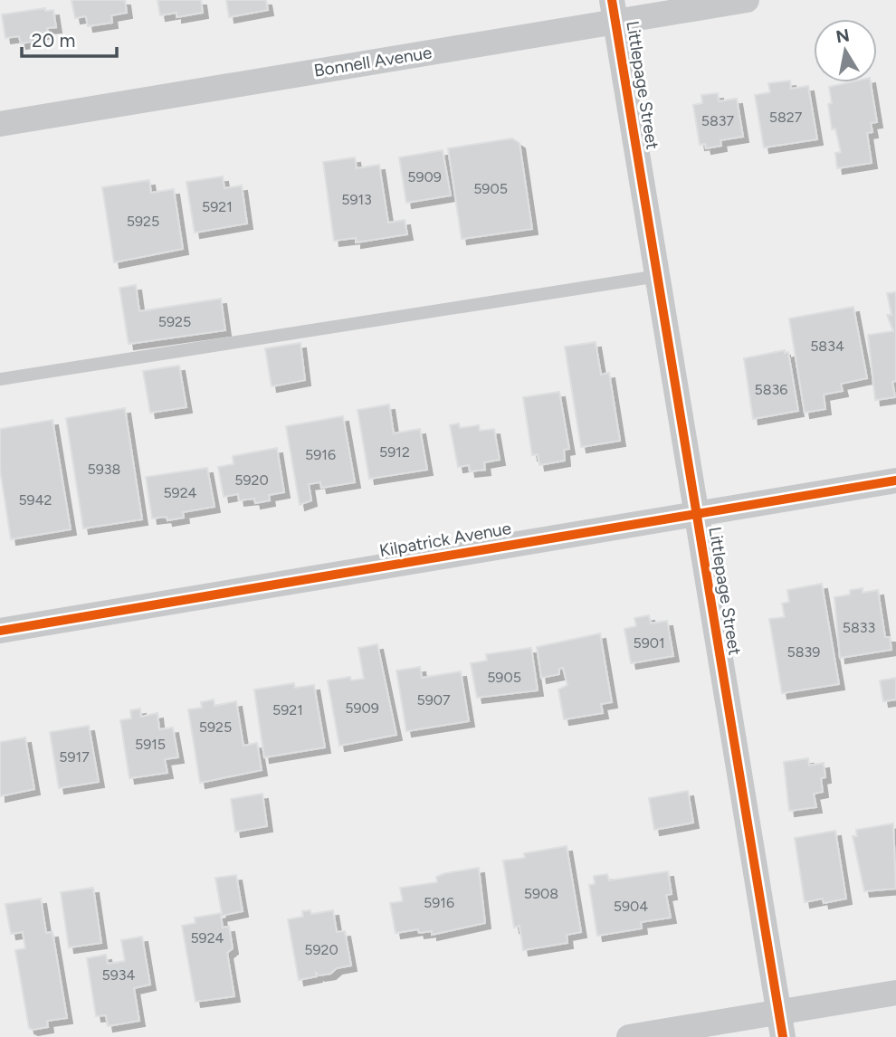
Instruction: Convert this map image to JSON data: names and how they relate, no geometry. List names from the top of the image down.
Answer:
{
  "streets": {
    "street": ["Bonnell Avenue", "Littlepage Street", "Kilpatrick Avenue"]
  },
  "crossings": [
    ["Bonnell Avenue", "Littlepage Street"],
    ["Littlepage Street", "Kilpatrick Avenue"]
  ],
  "house_numbers": [
    "5827",
    "5837",
    "5909",
    "5905",
    "5913",
    "5921",
    "5925",
    "5925",
    "5834",
    "5836",
    "5912",
    "5916",
    "5938",
    "5920",
    "5924",
    "5942",
    "5833",
    "5901",
    "5839",
    "5905",
    "5907",
    "5909",
    "5921",
    "5925",
    "5915",
    "5917",
    "5908",
    "5916",
    "5904",
    "5924",
    "5920",
    "5934"
  ],
  "scale_bar": "20 m",
  "north": "top"
}
